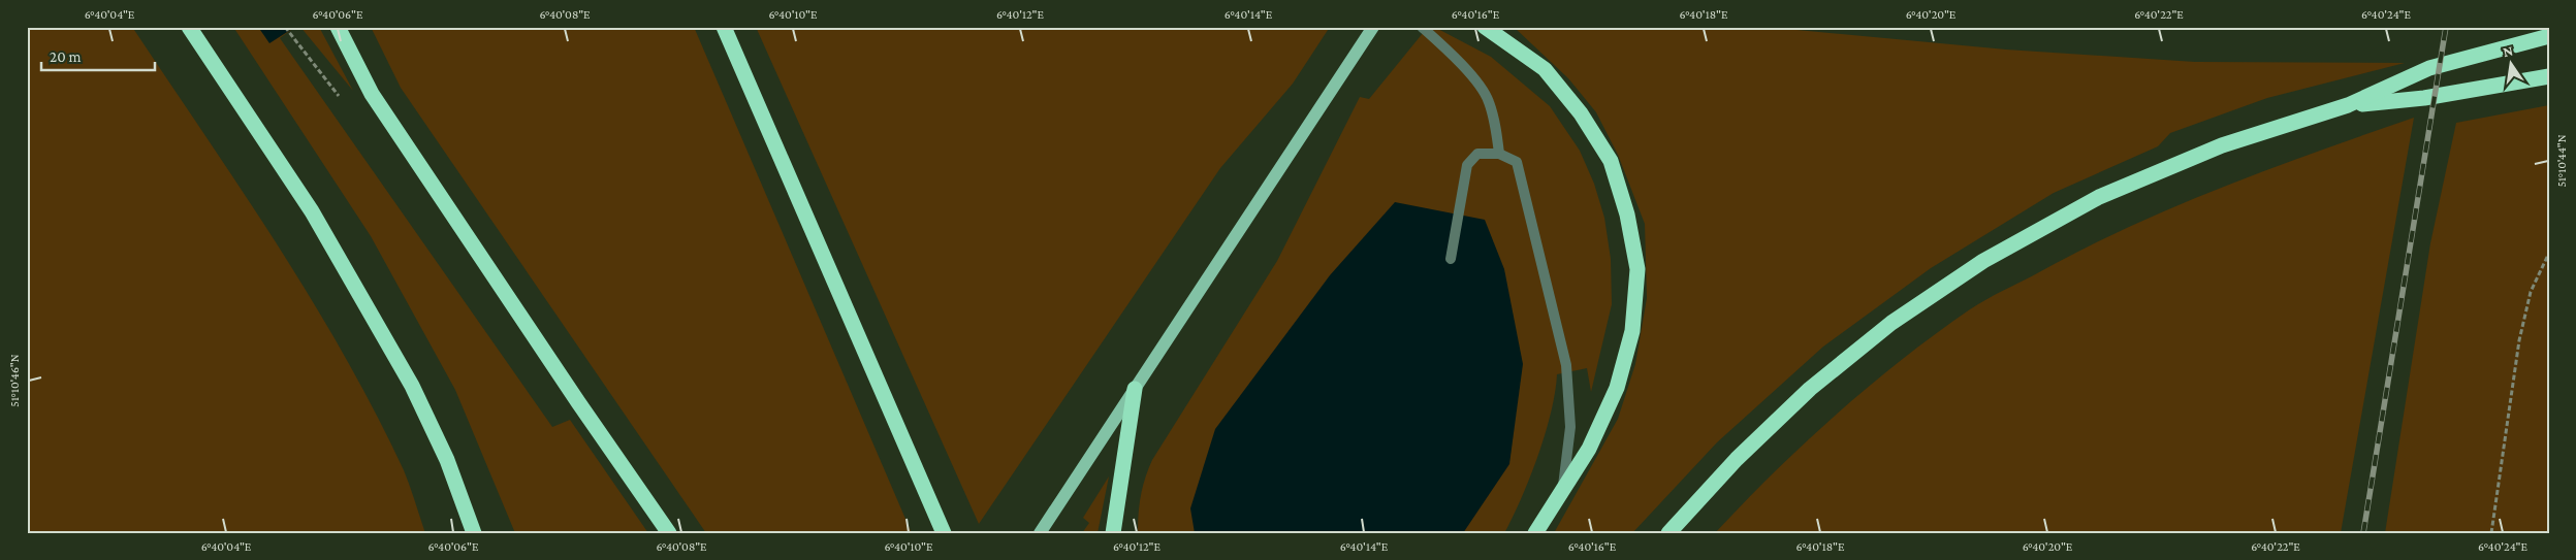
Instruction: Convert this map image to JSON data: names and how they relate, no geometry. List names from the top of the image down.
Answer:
{
  "scale_bar": "20 m",
  "north": "top",
  "coordinates": [
    "6°40'04\"E",
    "6°40'06\"E",
    "6°40'08\"E",
    "6°40'10\"E",
    "6°40'12\"E",
    "6°40'14\"E",
    "6°40'16\"E",
    "6°40'18\"E",
    "6°40'20\"E",
    "6°40'22\"E",
    "6°40'24\"E",
    "51°10'44\"N",
    "51°10'46\"N"
  ]
}
